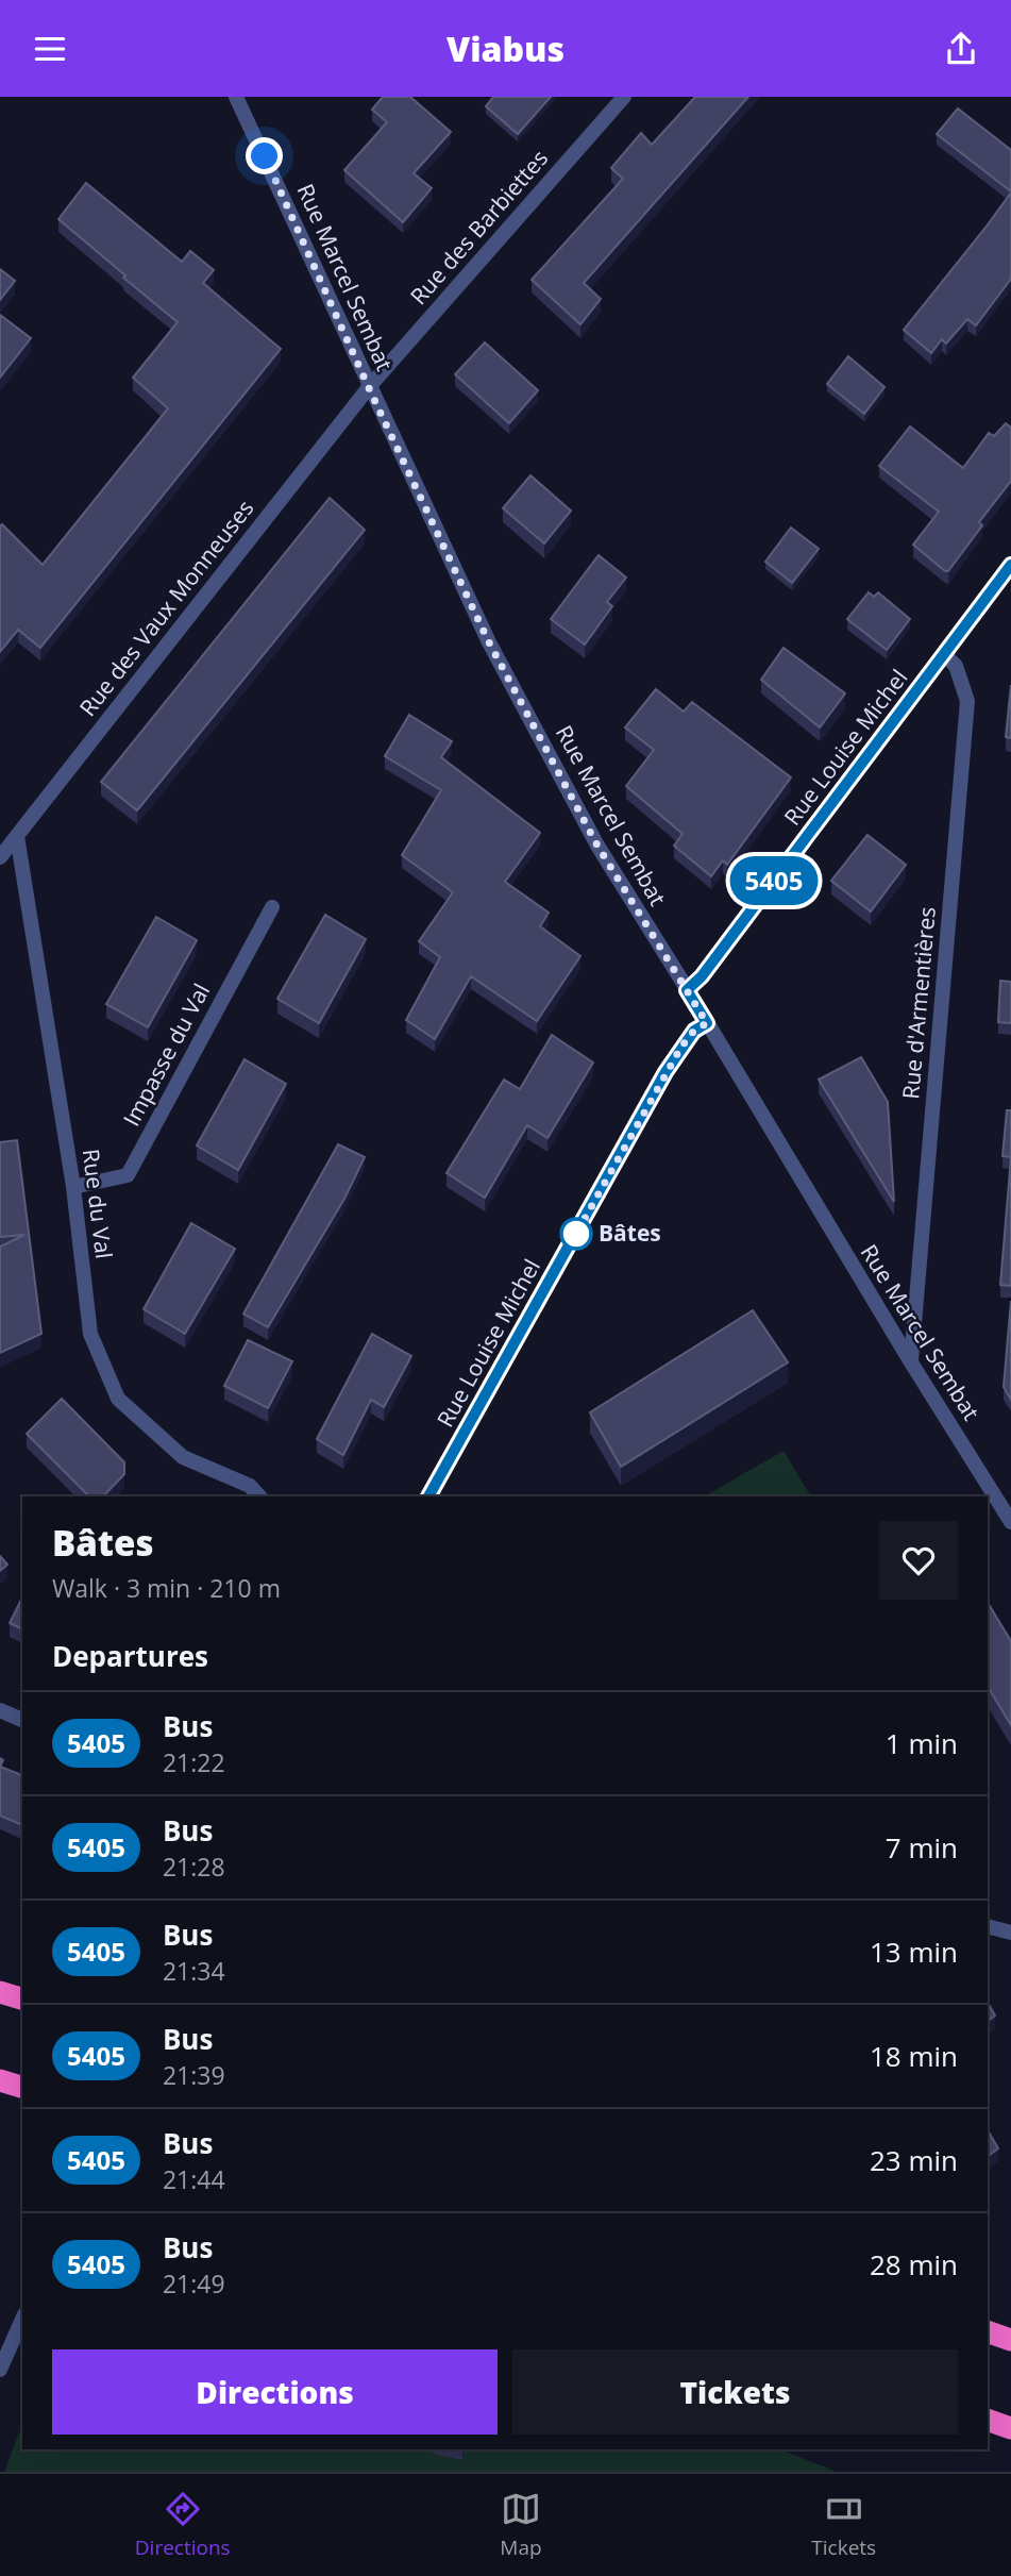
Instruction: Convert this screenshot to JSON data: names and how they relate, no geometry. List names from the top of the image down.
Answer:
{
  "streets": {
    "street": [
      "Rue des Barbiettes",
      "Rue Marcel Sembat",
      "Rue des Vaux Monneuses",
      "Rue Louise Michel",
      "Rue d'Armentières",
      "Impasse du Val",
      "Rue du Val"
    ]
  },
  "crossings": [
    ["Rue des Barbiettes", "Rue Marcel Sembat"],
    ["Rue des Barbiettes", "Rue des Vaux Monneuses"],
    ["Rue Marcel Sembat", "Rue des Vaux Monneuses"],
    ["Rue Marcel Sembat", "Rue Louise Michel"],
    ["Rue Marcel Sembat", "Rue d'Armentières"],
    ["Rue des Vaux Monneuses", "Rue du Val"],
    ["Rue Louise Michel", "Rue d'Armentières"],
    ["Impasse du Val", "Rue du Val"]
  ],
  "places": ["Bâtes"],
  "lines": ["bus line 5405"],
  "page": {
    "header": "Viabus",
    "on_map": "5405",
    "heading": [
      ["Bâtes", "Walk · 3 min · 210 m"],
      "Departures"
    ],
    "list": [
      {
        "mark": "5405",
        "name": "Bus",
        "note": "21:22",
        "value": "1 min"
      },
      {
        "mark": "5405",
        "name": "Bus",
        "note": "21:28",
        "value": "7 min"
      },
      {
        "mark": "5405",
        "name": "Bus",
        "note": "21:34",
        "value": "13 min"
      },
      {
        "mark": "5405",
        "name": "Bus",
        "note": "21:39",
        "value": "18 min"
      },
      {
        "mark": "5405",
        "name": "Bus",
        "note": "21:44",
        "value": "23 min"
      },
      {
        "mark": "5405",
        "name": "Bus",
        "note": "21:49",
        "value": "28 min"
      }
    ],
    "buttons": ["Directions", "Tickets"],
    "tabs": ["Directions", "Map", "Tickets"]
  }
}
